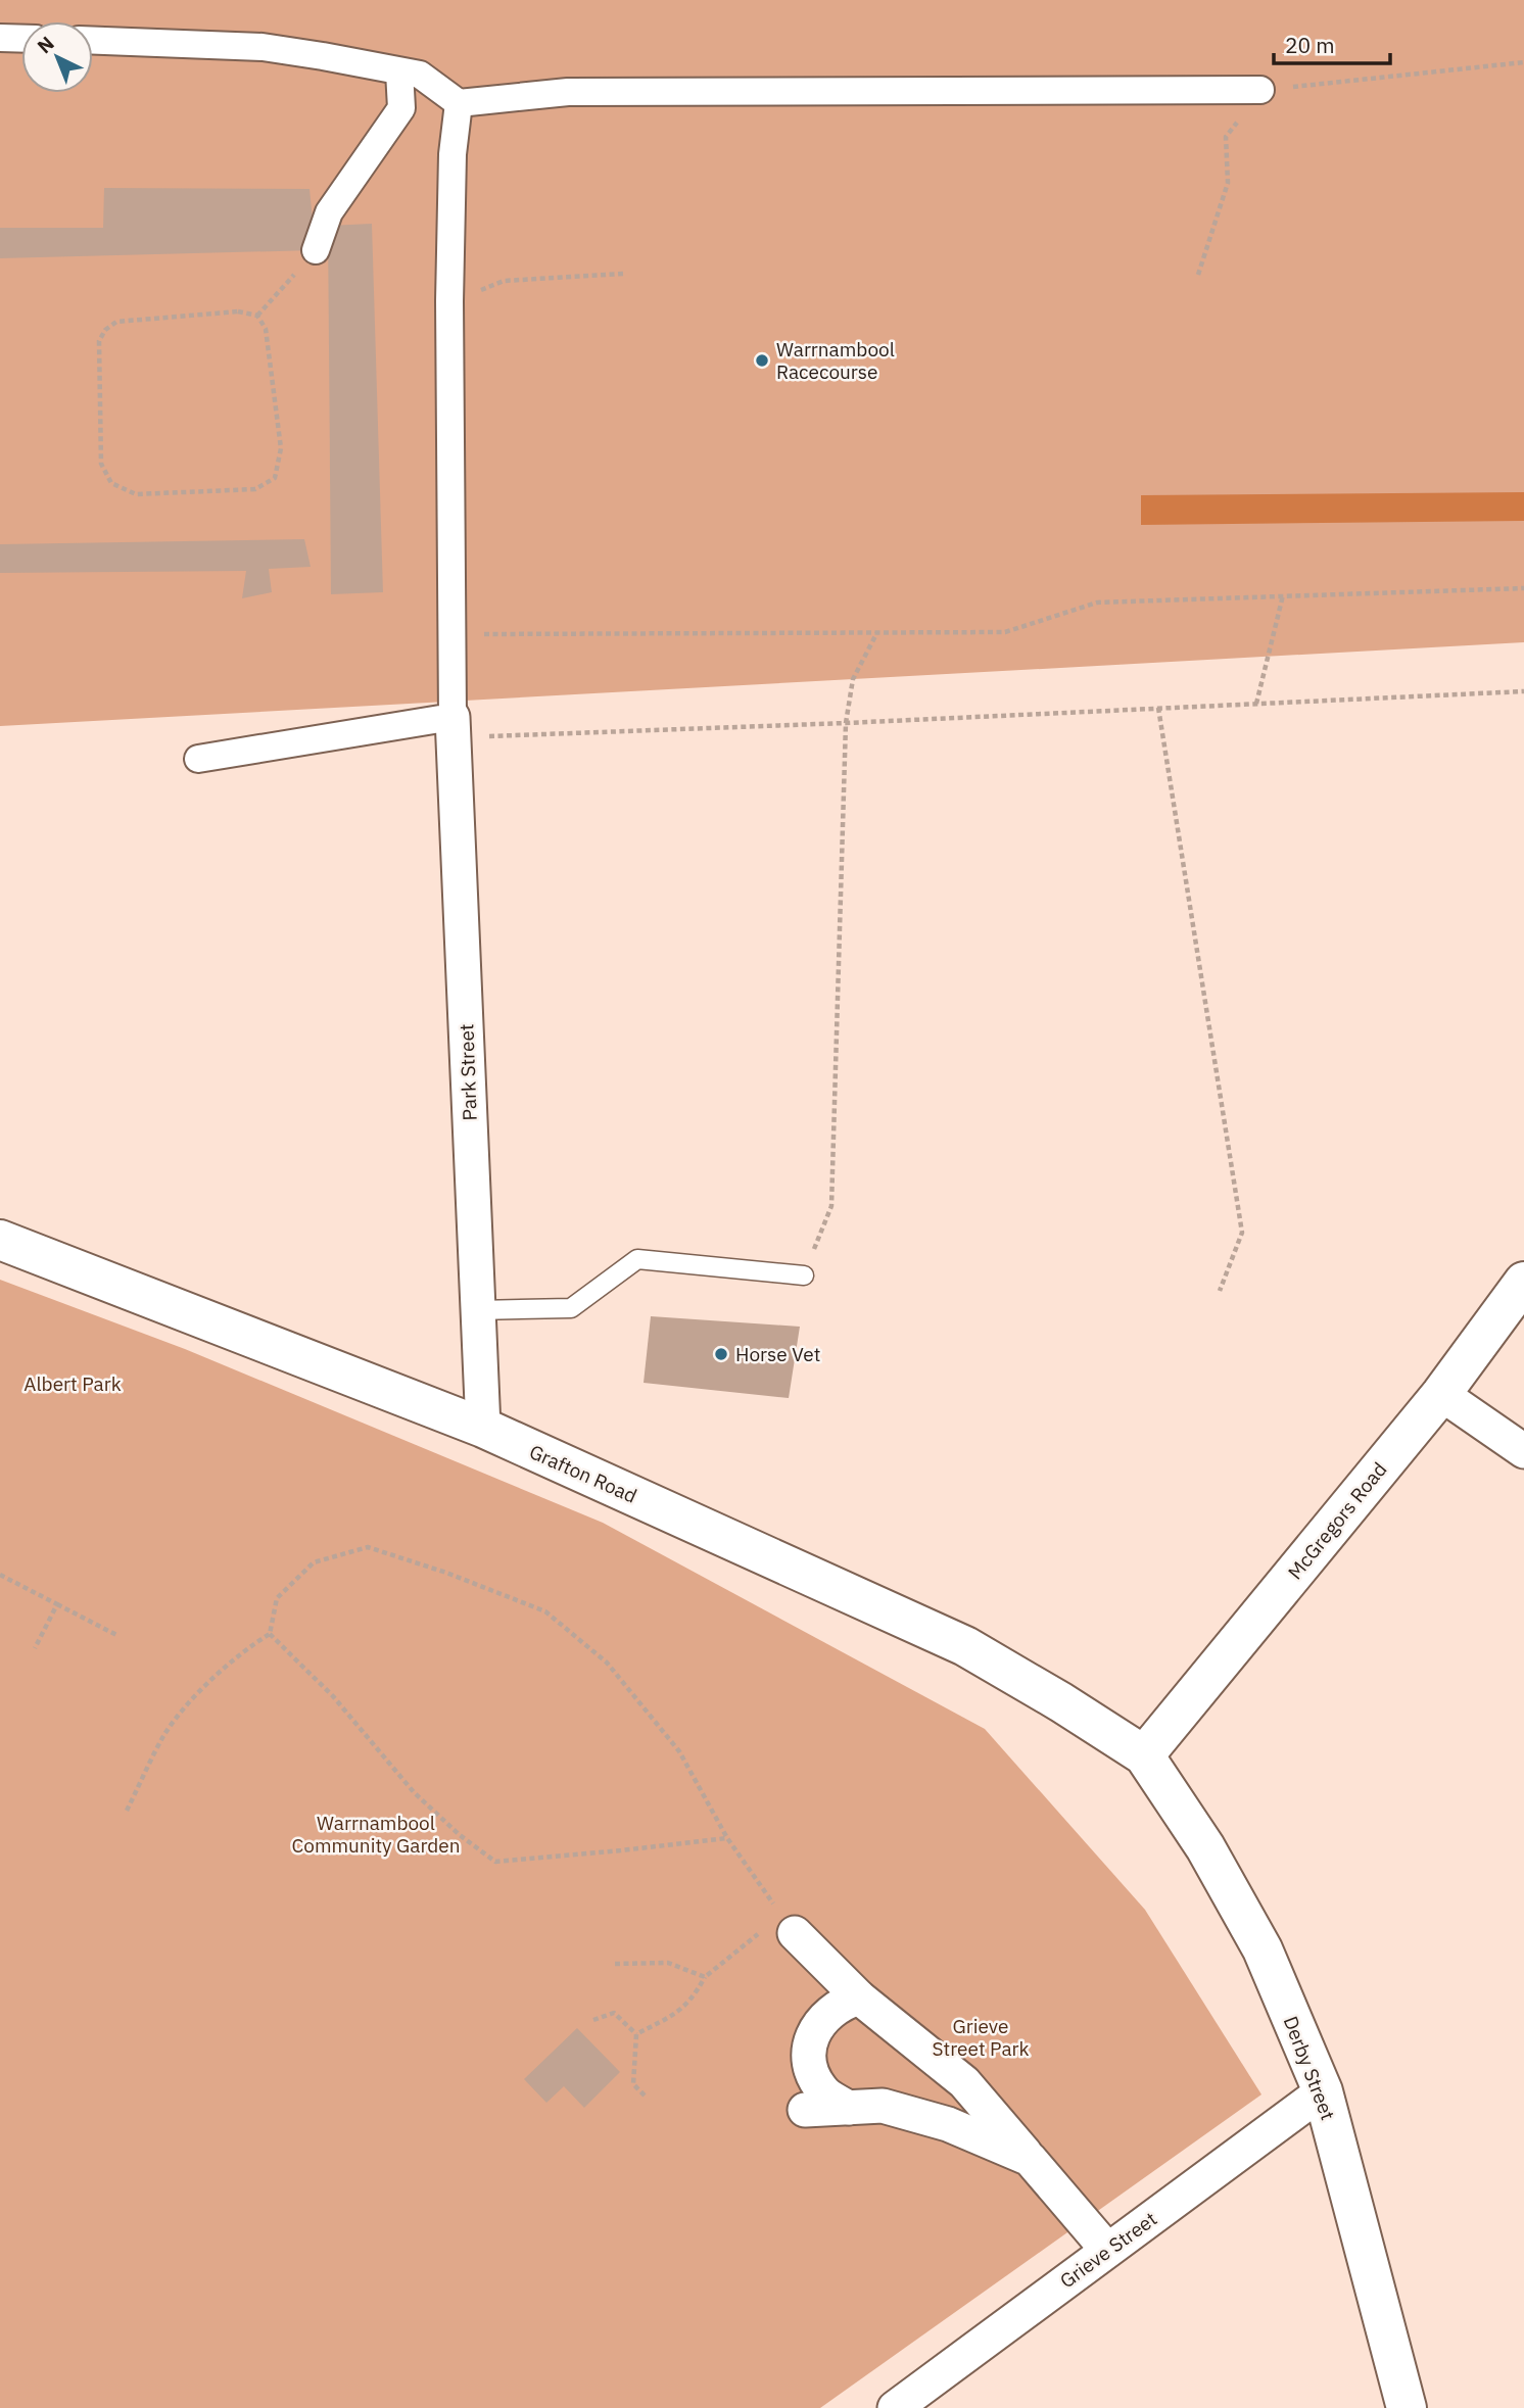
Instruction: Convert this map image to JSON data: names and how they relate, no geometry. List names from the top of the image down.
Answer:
{
  "streets": {
    "street": [
      "Park Street",
      "Grafton Road",
      "McGregors Road",
      "Derby Street",
      "Grieve Street"
    ]
  },
  "crossings": [
    ["Park Street", "Grafton Road"],
    ["Grafton Road", "McGregors Road"],
    ["Grafton Road", "Derby Street"],
    ["McGregors Road", "Derby Street"],
    ["Derby Street", "Grieve Street"]
  ],
  "parks": ["Albert Park", "Warrnambool Community Garden", "Grieve Street Park"],
  "places": ["Warrnambool Racecourse", "Horse Vet"],
  "scale_bar": "20 m",
  "north": "top left"
}
